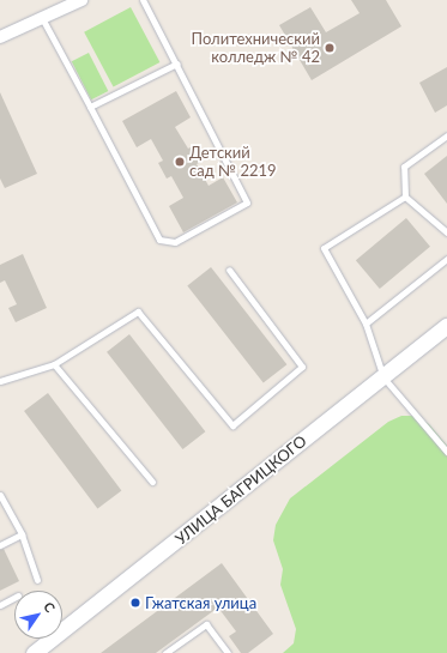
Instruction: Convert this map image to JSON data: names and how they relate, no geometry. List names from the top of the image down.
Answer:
{
  "streets": {
    "street": ["УЛИЦА БАГРИЦКОГО"]
  },
  "places": ["Политехнический колледж № 42", "Детский сад № 2219", "Гжатская улица"],
  "north": "top right"
}
